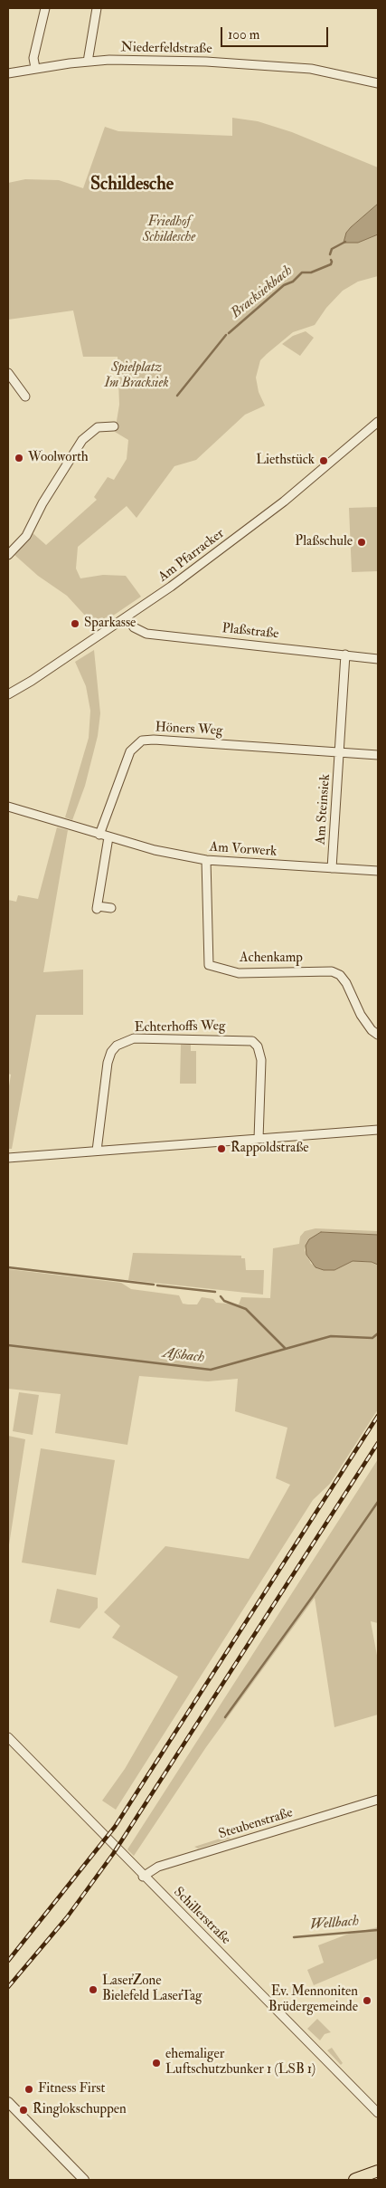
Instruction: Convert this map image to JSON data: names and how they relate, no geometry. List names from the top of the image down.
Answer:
{
  "streets": {
    "street": [
      "Niederfeldstraße",
      "Am Pfarracker",
      "Plaßstraße",
      "Höners Weg",
      "Am Steinsiek",
      "Am Vorwerk",
      "Achenkamp",
      "Echterhoffs Weg",
      "Steubenstraße",
      "Schillerstraße"
    ]
  },
  "crossings": [
    ["Am Pfarracker", "Plaßstraße"],
    ["Plaßstraße", "Am Steinsiek"],
    ["Höners Weg", "Am Steinsiek"],
    ["Höners Weg", "Am Vorwerk"],
    ["Am Steinsiek", "Am Vorwerk"],
    ["Am Vorwerk", "Achenkamp"],
    ["Steubenstraße", "Schillerstraße"]
  ],
  "districts": ["Schildesche"],
  "water": ["Bracksiekbach", "Aßbach", "Wellbach"],
  "parks": ["Friedhof Schildesche", "Spielplatz Im Bracksiek"],
  "places": [
    "Woolworth",
    "Liethstück",
    "Plaßschule",
    "Sparkasse",
    "Rappoldstraße",
    "LaserZone Bielefeld LaserTag",
    "Ev. Mennoniten Brüdergemeinde",
    "ehemaliger Luftschutzbunker 1 (LSB 1)",
    "Fitness First",
    "Ringlokschuppen"
  ],
  "scale_bar": "100 m"
}
